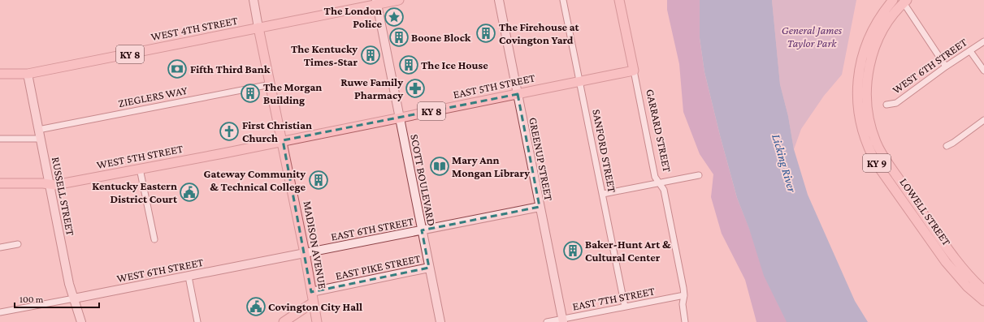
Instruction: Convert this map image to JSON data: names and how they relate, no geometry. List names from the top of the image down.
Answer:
{
  "streets": {
    "main road": [
      "WEST 4TH STREET",
      "KY 8",
      "WEST 6TH STREET",
      "EAST 5TH STREET",
      "GARRARD STREET",
      "WEST 5TH STREET",
      "GREENUP STREET",
      "KY 9",
      "SCOTT BOULEVARD",
      "RUSSELL STREET",
      "LOWELL STREET",
      "EAST 6TH STREET",
      "MADISON AVENUE",
      "EAST PIKE STREET"
    ],
    "street": ["ZIEGLERS WAY", "SANFORD STREET", "EAST 7TH STREET"]
  },
  "crossings": [
    ["WEST 4TH STREET", "KY 8"],
    ["WEST 4TH STREET", "RUSSELL STREET"],
    ["WEST 4TH STREET", "MADISON AVENUE"],
    ["KY 8", "SCOTT BOULEVARD"],
    ["KY 8", "MADISON AVENUE"],
    ["WEST 6TH STREET", "RUSSELL STREET"],
    ["WEST 6TH STREET", "EAST 6TH STREET"],
    ["WEST 6TH STREET", "MADISON AVENUE"],
    ["EAST 5TH STREET", "GARRARD STREET"],
    ["EAST 5TH STREET", "SANFORD STREET"],
    ["EAST 5TH STREET", "WEST 5TH STREET"],
    ["EAST 5TH STREET", "GREENUP STREET"],
    ["EAST 5TH STREET", "SCOTT BOULEVARD"],
    ["EAST 5TH STREET", "MADISON AVENUE"],
    ["ZIEGLERS WAY", "RUSSELL STREET"],
    ["ZIEGLERS WAY", "MADISON AVENUE"],
    ["GARRARD STREET", "EAST 7TH STREET"],
    ["SANFORD STREET", "EAST 7TH STREET"],
    ["WEST 5TH STREET", "RUSSELL STREET"],
    ["WEST 5TH STREET", "MADISON AVENUE"],
    ["GREENUP STREET", "EAST 6TH STREET"],
    ["GREENUP STREET", "EAST 7TH STREET"],
    ["SCOTT BOULEVARD", "EAST 6TH STREET"],
    ["SCOTT BOULEVARD", "EAST PIKE STREET"],
    ["EAST 6TH STREET", "MADISON AVENUE"],
    ["MADISON AVENUE", "EAST PIKE STREET"]
  ],
  "water": ["Licking River"],
  "parks": ["General James Taylor Park"],
  "places": {
    "place": ["The London Police"],
    "building": [
      "The Firehouse at Covington Yard",
      "Boone Block",
      "The Kentucky Times-Star",
      "The Ice House",
      "The Morgan Building",
      "Gateway Community & Technical College",
      "Baker-Hunt Art & Cultural Center"
    ],
    "bank": ["Fifth Third Bank"],
    "pharmacy": ["Ruwe Family Pharmacy"],
    "church": ["First Christian Church"],
    "library": ["Mary Ann Mongan Library"],
    "public building": ["Kentucky Eastern District Court", "Covington City Hall"]
  },
  "scale_bar": "100 m"
}
